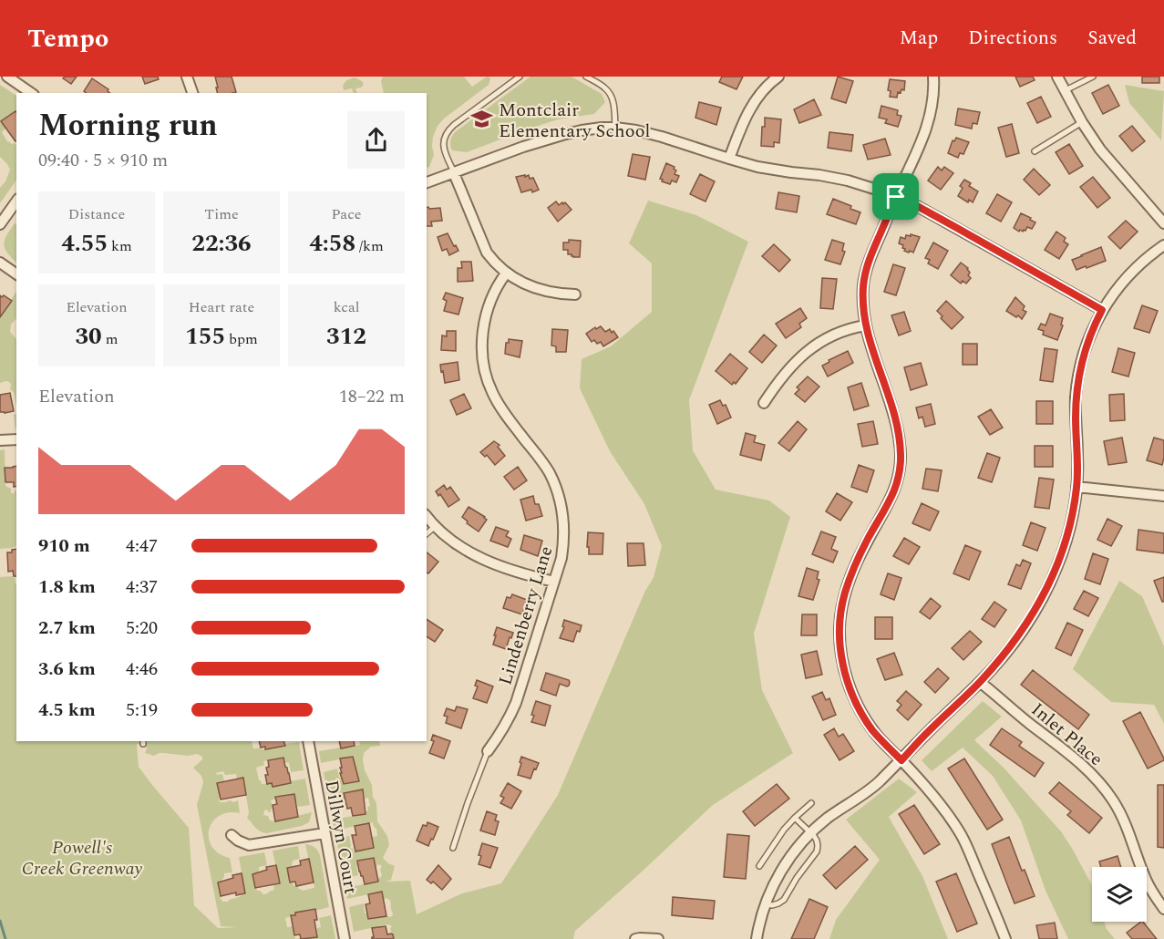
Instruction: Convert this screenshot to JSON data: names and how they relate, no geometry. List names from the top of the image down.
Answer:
{
  "streets": {
    "street": ["Lindenberry Lane", "Inlet Place", "Dillwyn Court"]
  },
  "parks": ["Powell's Creek Greenway"],
  "places": {
    "school or university": ["Montclair Elementary School"]
  },
  "page": {
    "header": "Tempo",
    "nav": ["Map", "Directions", "Saved"],
    "heading": ["Morning run", "09:40 · 5 × 910 m"],
    "stats": [
      ["Distance", "4.55 km"],
      ["Time", "22:36"],
      ["Pace", "4:58 /km"],
      ["Elevation", "30 m"],
      ["Heart rate", "155 bpm"],
      ["kcal", "312"]
    ],
    "chart": ["Elevation", "18–22 m"],
    "list": [
      {
        "name": "910 m",
        "note": "4:47"
      },
      {
        "name": "1.8 km",
        "note": "4:37"
      },
      {
        "name": "2.7 km",
        "note": "5:20"
      },
      {
        "name": "3.6 km",
        "note": "4:46"
      },
      {
        "name": "4.5 km",
        "note": "5:19"
      }
    ]
  }
}
